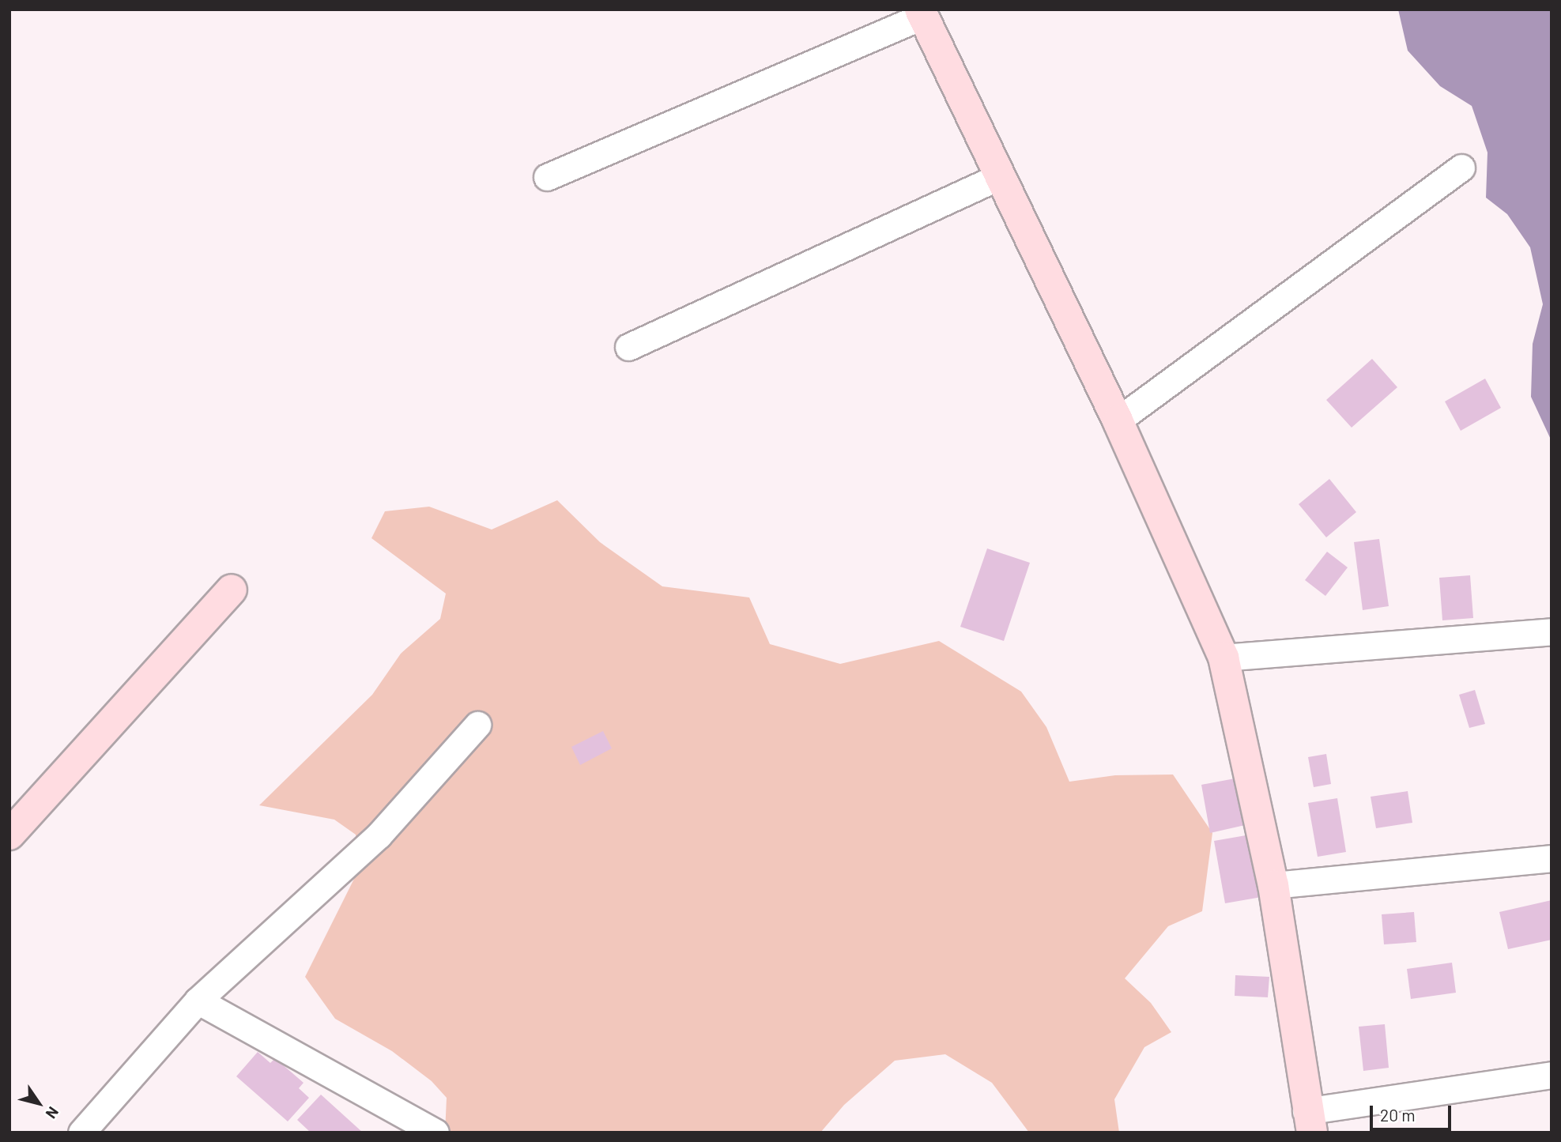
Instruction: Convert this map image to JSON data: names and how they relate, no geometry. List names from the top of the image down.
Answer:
{
  "scale_bar": "20 m",
  "north": "bottom right"
}
